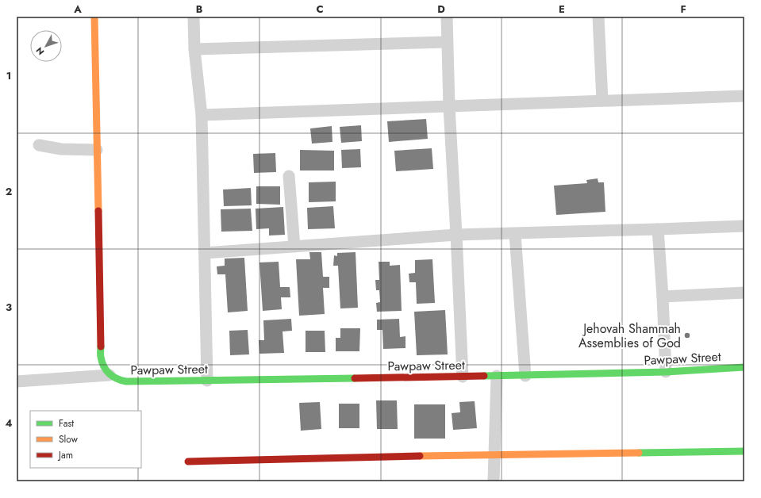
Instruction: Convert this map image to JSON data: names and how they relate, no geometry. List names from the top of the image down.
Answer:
{
  "streets": {
    "street": ["Pawpaw Street"]
  },
  "places": ["Jehovah Shammah Assemblies of God"],
  "legend": ["Fast", "Slow", "Jam"],
  "north": "bottom left",
  "grid": {
    "columns": [
      "A",
      "B",
      "C",
      "D",
      "E",
      "F"
    ],
    "rows": [
      "1",
      "2",
      "3",
      "4"
    ]
  }
}
